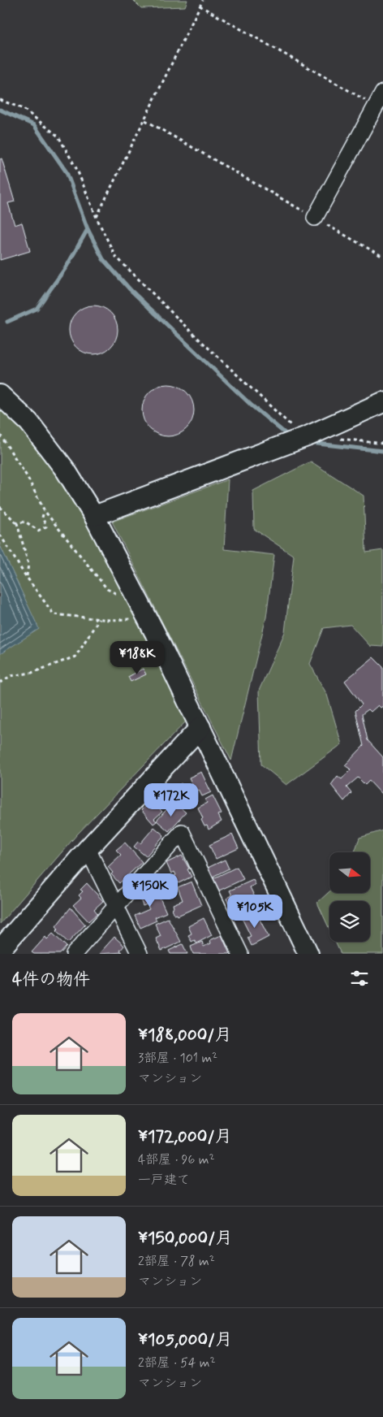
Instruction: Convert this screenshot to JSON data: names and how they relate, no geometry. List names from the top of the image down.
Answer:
{
  "north": "right",
  "page": {
    "price": [
      "¥188K",
      "¥172K",
      "¥150K",
      "¥105K"
    ],
    "heading": "4件の物件",
    "list": [
      {
        "name": "¥188,000/月",
        "note": "3部屋 · 101 m² · マンション"
      },
      {
        "name": "¥172,000/月",
        "note": "4部屋 · 96 m² · 一戸建て"
      },
      {
        "name": "¥150,000/月",
        "note": "2部屋 · 78 m² · マンション"
      },
      {
        "name": "¥105,000/月",
        "note": "2部屋 · 54 m² · マンション"
      }
    ]
  }
}
